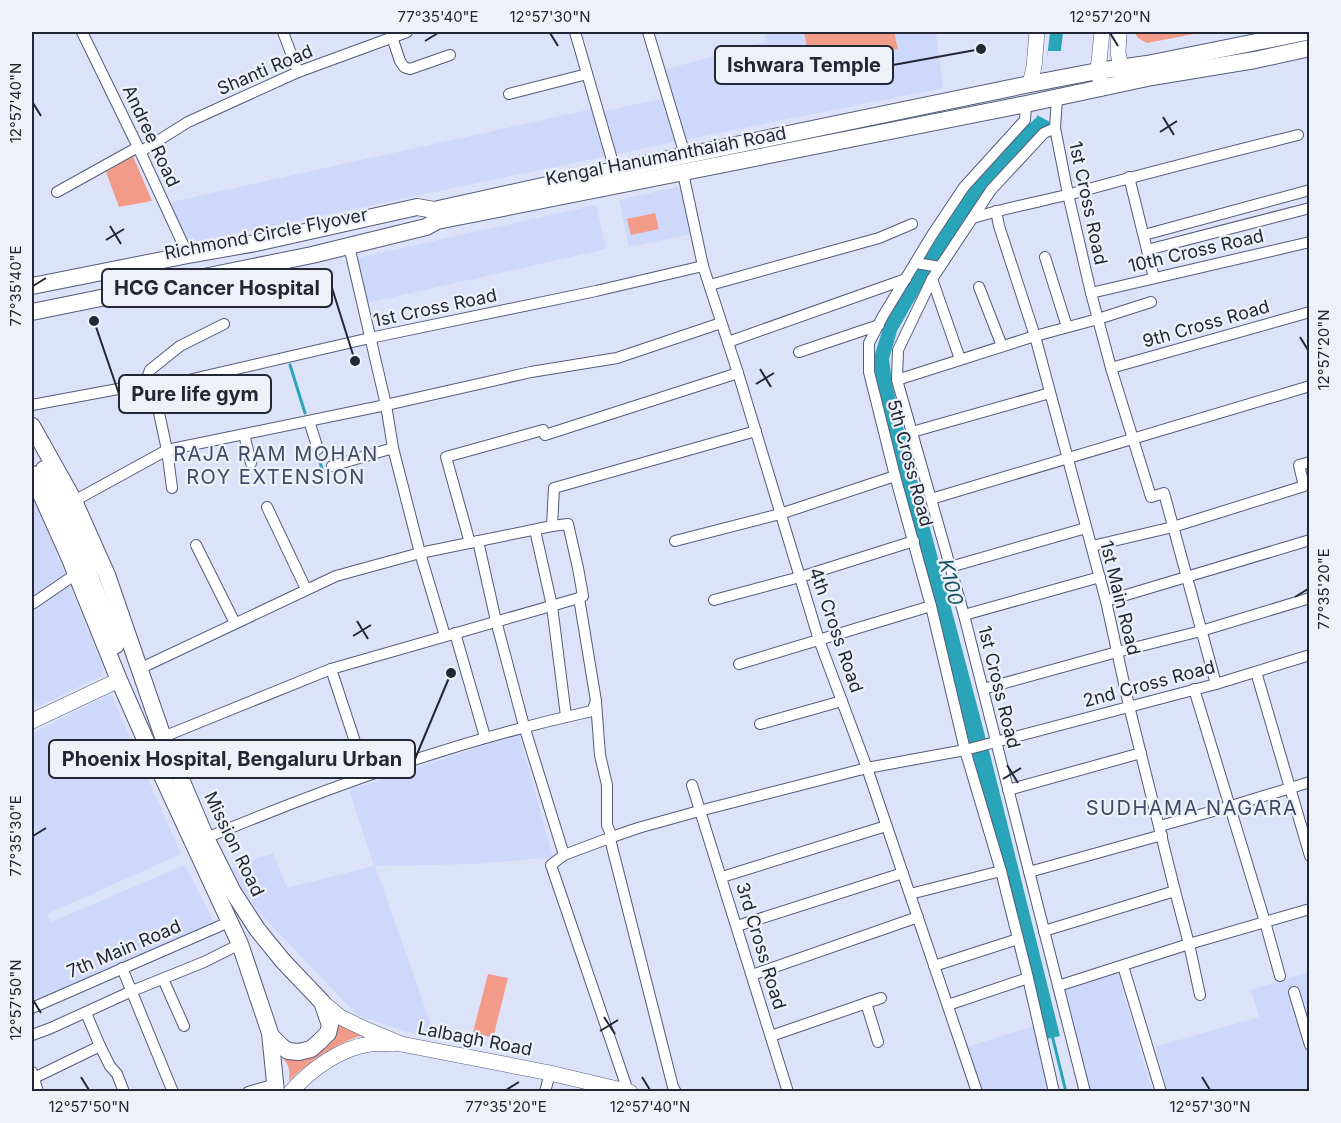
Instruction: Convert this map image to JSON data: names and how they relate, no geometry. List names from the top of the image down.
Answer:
{
  "streets": {
    "main road": [
      "Kengal Hanumanthaiah Road",
      "Richmond Circle Flyover",
      "Mission Road",
      "Lalbagh Road"
    ],
    "street": [
      "Shanti Road",
      "Andree Road",
      "1st Cross Road",
      "10th Cross Road",
      "9th Cross Road",
      "5th Cross Road",
      "1st Main Road",
      "4th Cross Road",
      "2nd Cross Road",
      "3rd Cross Road",
      "7th Main Road"
    ]
  },
  "crossings": [
    ["Shanti Road", "Andree Road"],
    ["Andree Road", "Kengal Hanumanthaiah Road"],
    ["Kengal Hanumanthaiah Road", "1st Cross Road"],
    ["Kengal Hanumanthaiah Road", "Richmond Circle Flyover"],
    ["Kengal Hanumanthaiah Road", "5th Cross Road"],
    ["Kengal Hanumanthaiah Road", "4th Cross Road"],
    ["1st Cross Road", "10th Cross Road"],
    ["1st Cross Road", "9th Cross Road"],
    ["1st Cross Road", "5th Cross Road"],
    ["1st Cross Road", "4th Cross Road"],
    ["1st Cross Road", "2nd Cross Road"],
    ["5th Cross Road", "2nd Cross Road"],
    ["1st Main Road", "2nd Cross Road"],
    ["4th Cross Road", "2nd Cross Road"],
    ["2nd Cross Road", "3rd Cross Road"],
    ["Mission Road", "7th Main Road"],
    ["Mission Road", "Lalbagh Road"]
  ],
  "districts": ["RAJA RAM MOHAN ROY EXTENSION", "SUDHAMA NAGARA"],
  "water": ["K100"],
  "places": [
    "Ishwara Temple",
    "Pure life gym",
    "HCG Cancer Hospital",
    "Phoenix Hospital, Bengaluru Urban"
  ],
  "coordinates": [
    "77°35'40\"E",
    "12°57'30\"N",
    "12°57'20\"N",
    "12°57'40\"N",
    "77°35'20\"E",
    "77°35'30\"E",
    "12°57'50\"N"
  ]
}
